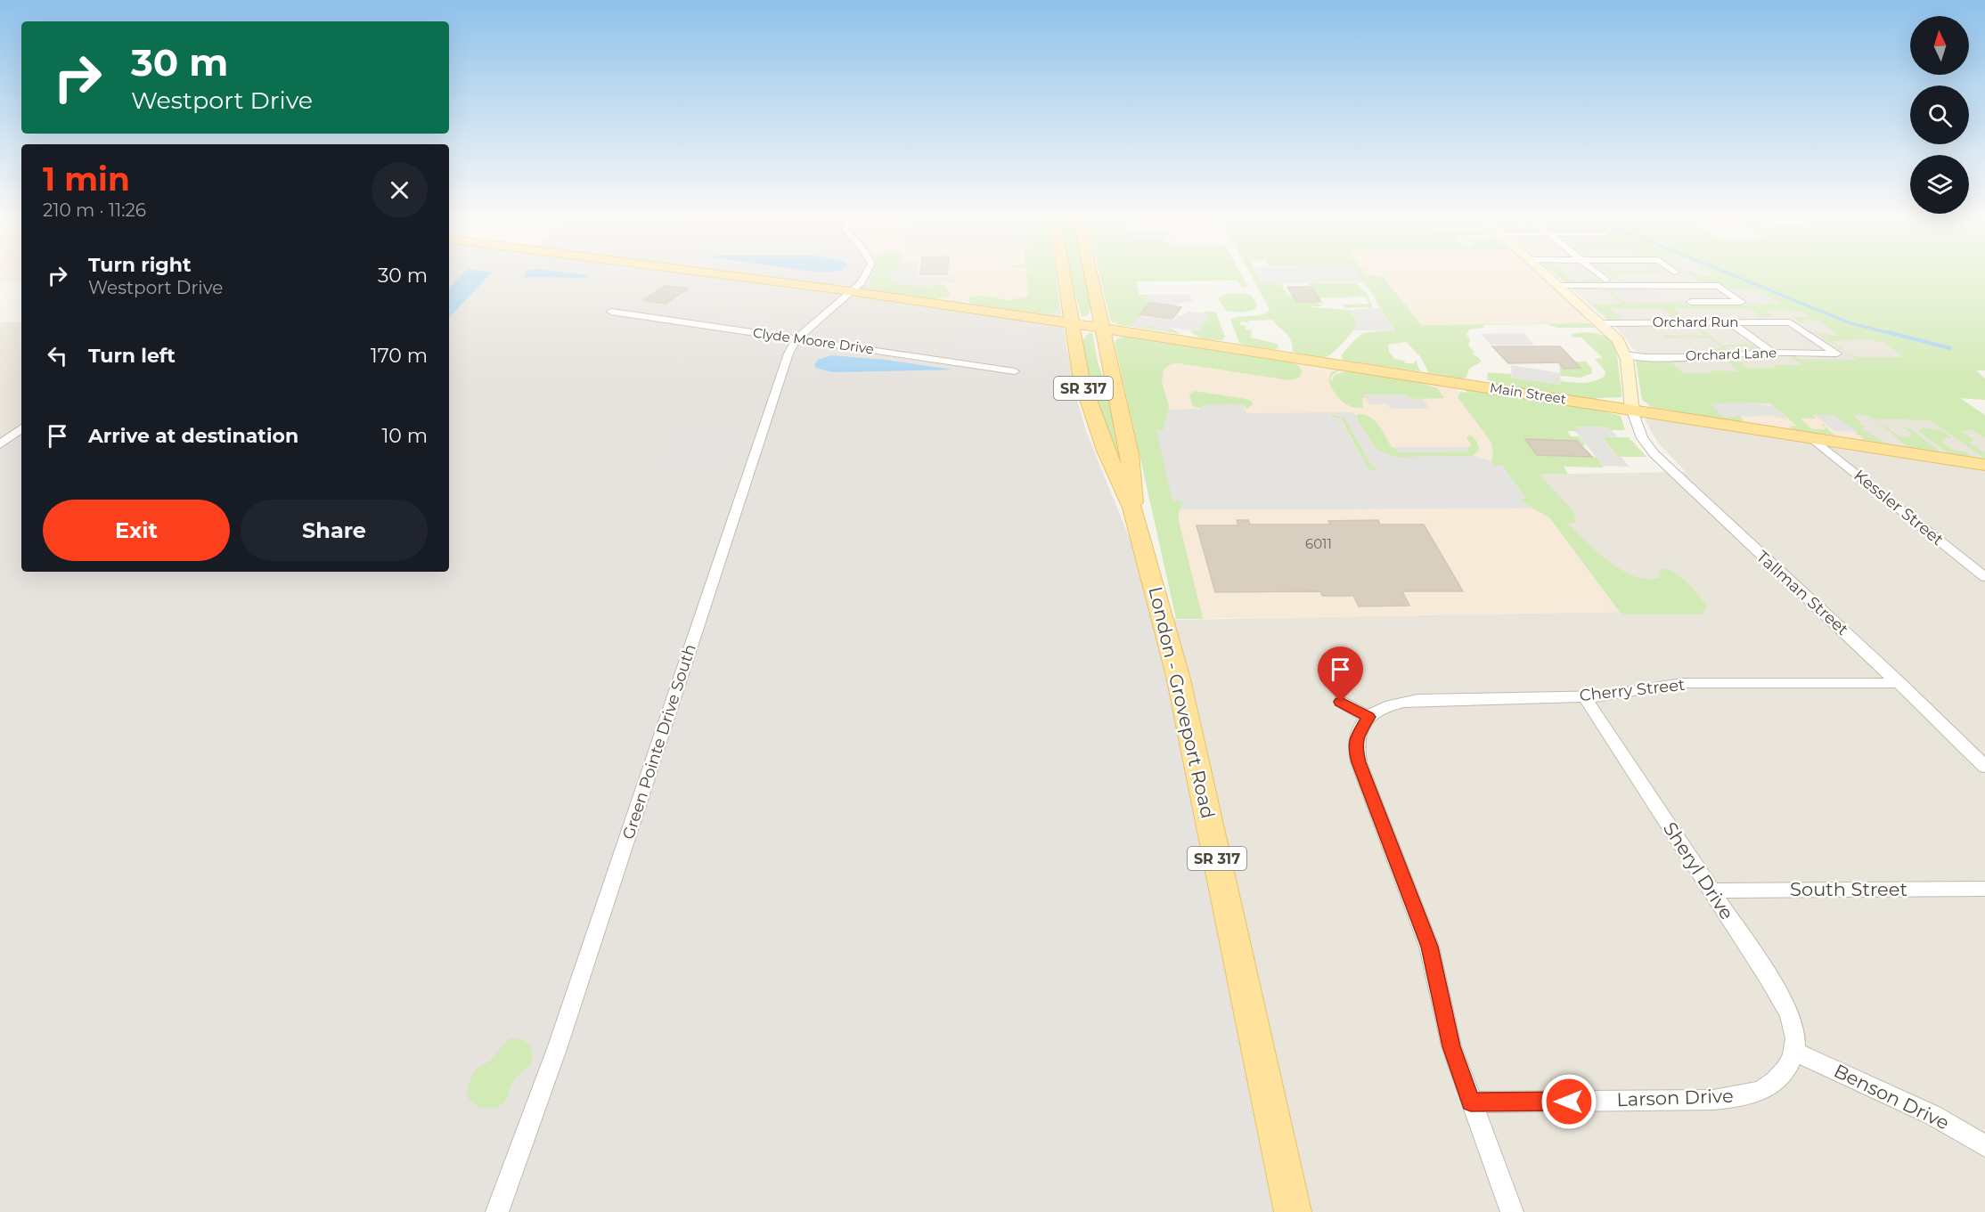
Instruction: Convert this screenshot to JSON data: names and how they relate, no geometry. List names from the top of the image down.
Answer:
{
  "streets": {
    "main road": ["SR 317", "Main Street", "London - Groveport Road"],
    "street": [
      "Orchard Run",
      "Clyde Moore Drive",
      "Orchard Lane",
      "Kessler Street",
      "Tallman Street",
      "Cherry Street",
      "Green Pointe Drive South",
      "Sheryl Drive",
      "South Street",
      "Benson Drive",
      "Larson Drive"
    ]
  },
  "crossings": [
    ["Orchard Run", "Orchard Lane"],
    ["Clyde Moore Drive", "Green Pointe Drive South"],
    ["SR 317", "Main Street"],
    ["SR 317", "London - Groveport Road"],
    ["Main Street", "Kessler Street"],
    ["Main Street", "Tallman Street"],
    ["Main Street", "Green Pointe Drive South"],
    ["Tallman Street", "Cherry Street"],
    ["Cherry Street", "Sheryl Drive"],
    ["Sheryl Drive", "South Street"],
    ["Sheryl Drive", "Benson Drive"],
    ["Sheryl Drive", "Larson Drive"],
    ["Benson Drive", "Larson Drive"]
  ],
  "house_numbers": ["6011"],
  "north": "top",
  "page": {
    "turn": ["30 m", "Westport Drive"],
    "heading": ["1 min", "210 m · 11:26"],
    "list": [
      {
        "name": "Turn right",
        "note": "Westport Drive",
        "value": "30 m"
      },
      {
        "name": "Turn left",
        "value": "170 m"
      },
      {
        "name": "Arrive at destination",
        "value": "10 m"
      }
    ],
    "buttons": ["Exit", "Share"]
  }
}
